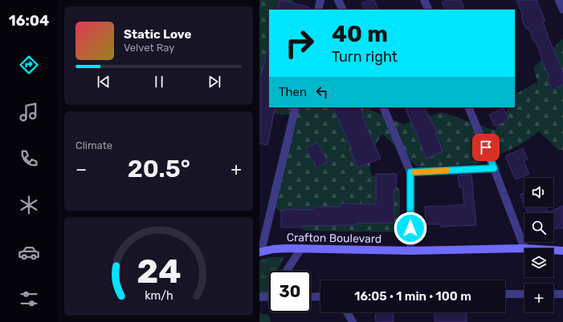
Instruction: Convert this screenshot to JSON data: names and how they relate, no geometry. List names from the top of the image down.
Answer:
{
  "streets": {
    "main road": ["Crafton Boulevard"]
  },
  "page": {
    "tabs": "16:04",
    "turn": ["40 m", "Turn right"],
    "song": ["Static Love", "Velvet Ray"],
    "then": "Then",
    "tile": "Climate",
    "heat": ["−", "20.5°", "+"],
    "map_buttons": "+",
    "limit": "30",
    "trip": "16:05 · 1 min · 100 m",
    "gauge": ["24", "km/h"]
  }
}
